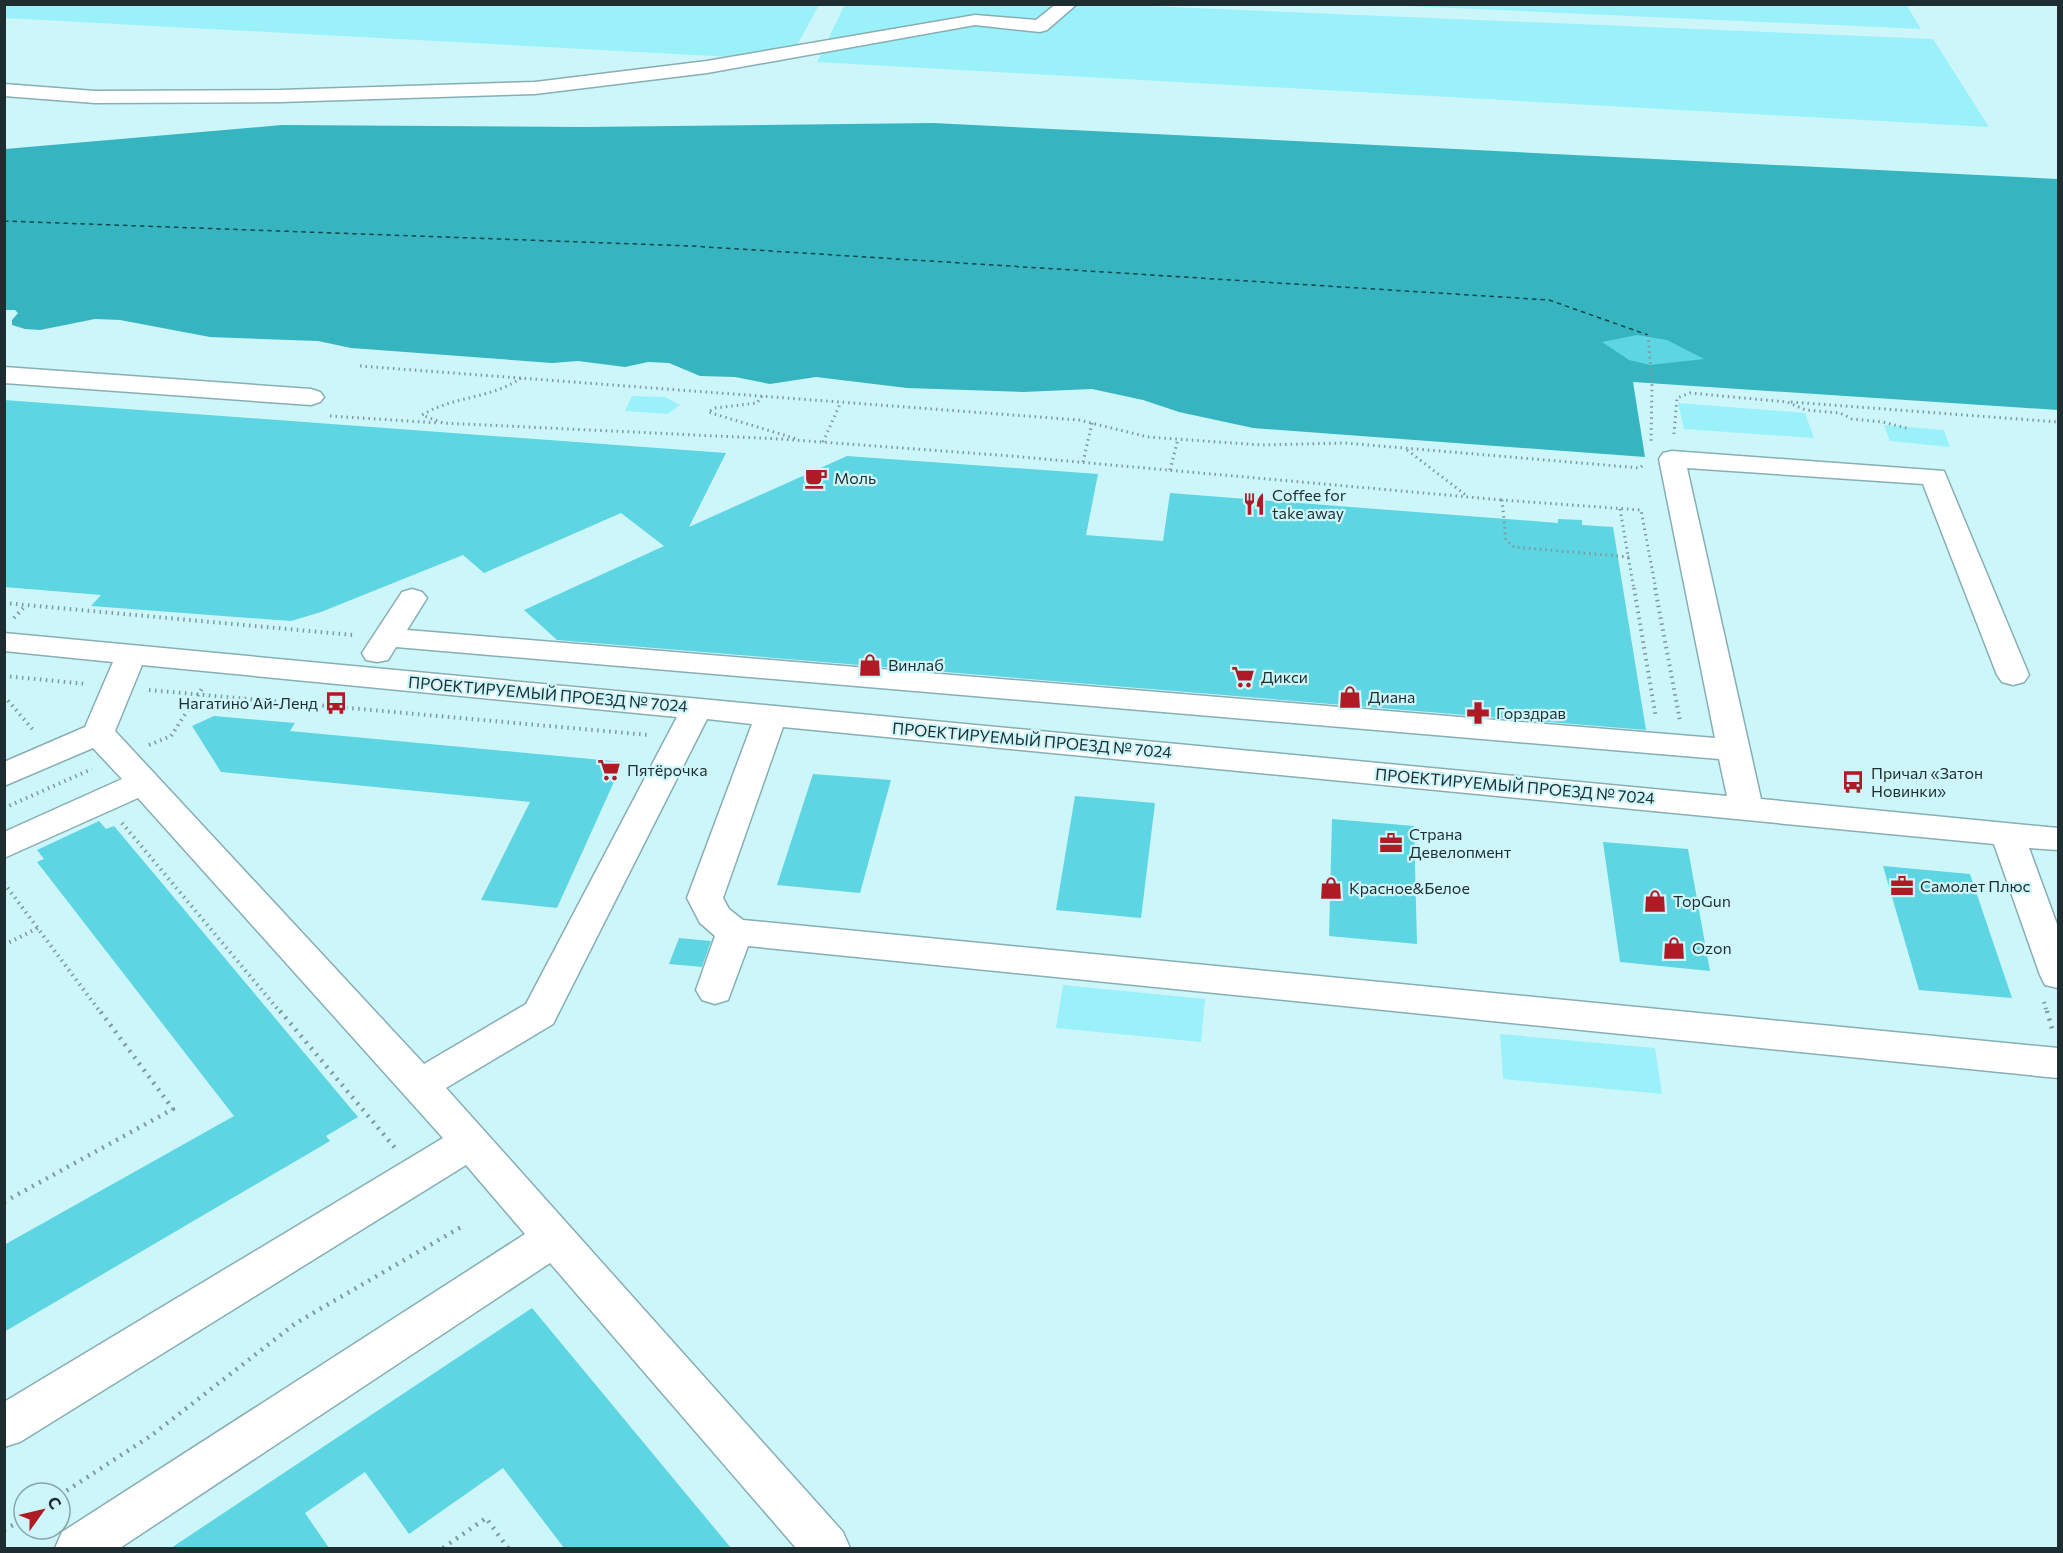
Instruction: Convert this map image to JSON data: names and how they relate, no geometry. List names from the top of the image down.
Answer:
{
  "streets": {
    "street": ["ПРОЕКТИРУЕМЫЙ ПРОЕЗД № 7024"]
  },
  "places": {
    "cafe": ["Моль"],
    "restaurant": ["Coffee for take away"],
    "shop": [
      "Винлаб",
      "Диана",
      "Красное&Белое",
      "TopGun",
      "Ozon"
    ],
    "supermarket": ["Дикси", "Пятёрочка"],
    "bus stop": ["Нагатино Ай-Ленд", "Причал «Затон Новинки»"],
    "pharmacy": ["Горздрав"],
    "office": ["Страна Девелопмент", "Самолет Плюс"]
  },
  "north": "top right"
}
